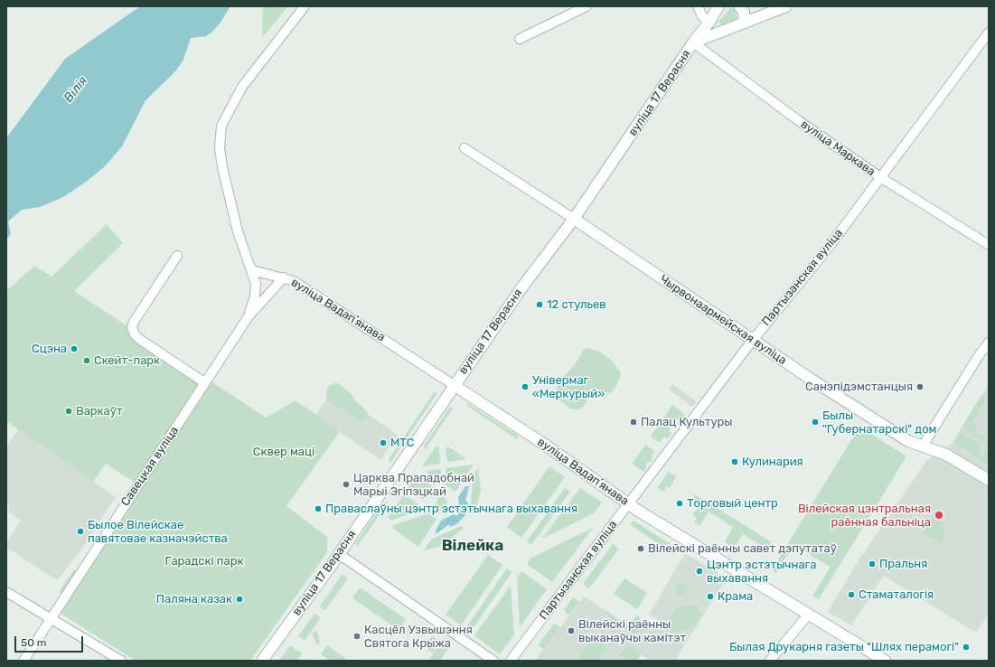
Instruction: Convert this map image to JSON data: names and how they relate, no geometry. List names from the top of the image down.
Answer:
{
  "streets": {
    "street": [
      "вуліца 17 Верасня",
      "вуліца Маркава",
      "Партызанская вуліца",
      "вуліца Вадапʼянава",
      "Чырвонаармейская вуліца",
      "Савецкая вуліца"
    ]
  },
  "crossings": [
    ["вуліца 17 Верасня", "вуліца Маркава"],
    ["вуліца 17 Верасня", "вуліца Вадапʼянава"],
    ["вуліца 17 Верасня", "Чырвонаармейская вуліца"],
    ["вуліца Маркава", "Партызанская вуліца"],
    ["Партызанская вуліца", "вуліца Вадапʼянава"],
    ["Партызанская вуліца", "Чырвонаармейская вуліца"],
    ["вуліца Вадапʼянава", "Савецкая вуліца"]
  ],
  "districts": ["Вілейка"],
  "water": ["Вілія"],
  "parks": ["Сквер маці", "Гарадскі парк"],
  "places": [
    "12 стульев",
    "Сцэна",
    "Скейт-парк",
    "Універмаг «Меркурый»",
    "Санэпідэмстанцыя",
    "Варкаўт",
    "Палац Культуры",
    "Былы \"Губернатарскі\" дом",
    "МТС",
    "Кулинария",
    "Царква Прападобнай Марыі Эгіпэцкай",
    "Торговый центр",
    "Праваслаўны цэнтр эстэтычнага выхавання",
    "Вілейская цэнтральная раённая бальніца",
    "Былое Вілейскае павятовае казначэйства",
    "Вілейскі раённы савет дэпутатаў",
    "Пральня",
    "Цэнтр эстэтычнага выхавання",
    "Стаматалогія",
    "Крама",
    "Паляна казак",
    "Вілейскі раённы выканаўчы камітэт",
    "Касцёл Узвышэння Святога Крыжа",
    "Былая Друкарня газеты \"Шлях перамогі\""
  ],
  "scale_bar": "50 m"
}
